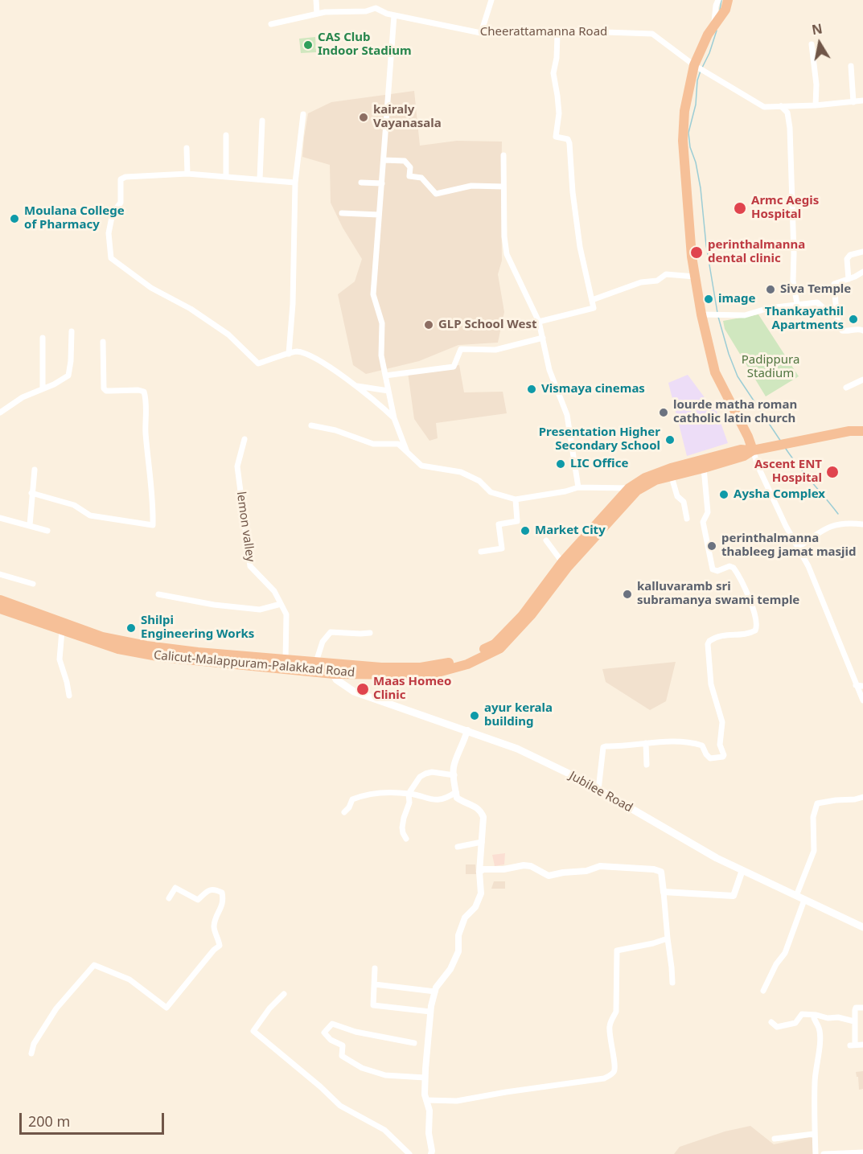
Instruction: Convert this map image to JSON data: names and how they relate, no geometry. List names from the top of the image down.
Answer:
{
  "streets": {
    "highway": ["Calicut-Malappuram-Palakkad Road"],
    "main road": ["Jubilee Road"],
    "street": ["Cheerattamanna Road", "lemon valley"]
  },
  "crossings": [
    ["Calicut-Malappuram-Palakkad Road", "Jubilee Road"]
  ],
  "parks": ["Padippura Stadium"],
  "places": [
    "CAS Club Indoor Stadium",
    "kairaly Vayanasala",
    "Armc Aegis Hospital",
    "Moulana College of Pharmacy",
    "perinthalmanna dental clinic",
    "Siva Temple",
    "image",
    "Thankayathil Apartments",
    "GLP School West",
    "Vismaya cinemas",
    "lourde matha roman catholic latin church",
    "Presentation Higher Secondary School",
    "LIC Office",
    "Ascent ENT Hospital",
    "Aysha Complex",
    "Market City",
    "perinthalmanna thableeg jamat masjid",
    "kalluvaramb sri subramanya swami temple",
    "Shilpi Engineering Works",
    "Maas Homeo Clinic",
    "ayur kerala building"
  ],
  "scale_bar": "200 m",
  "north": "top"
}
